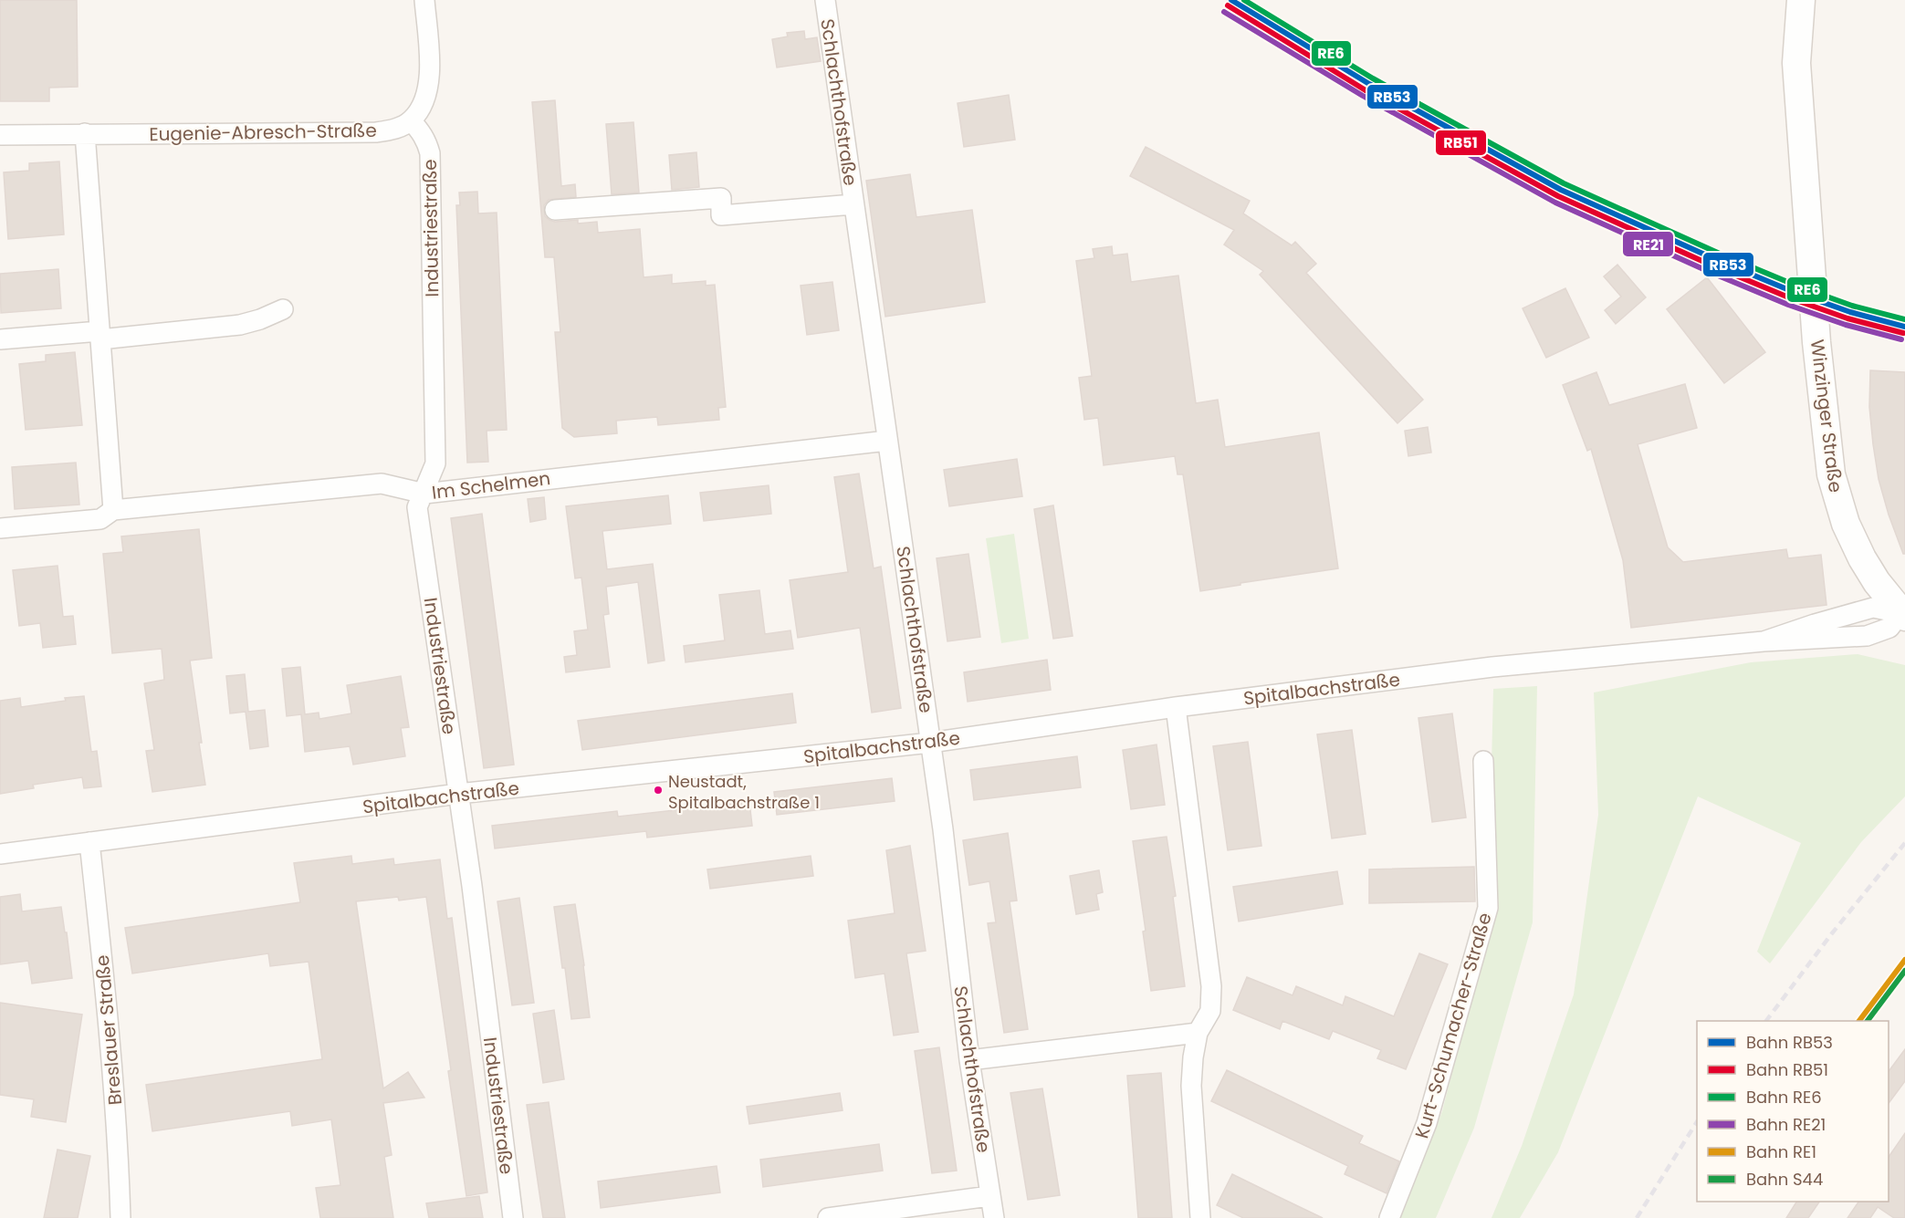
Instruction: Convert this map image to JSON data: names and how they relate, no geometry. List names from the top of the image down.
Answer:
{
  "streets": {
    "street": [
      "Schlachthofstraße",
      "Eugenie-Abresch-Straße",
      "Industriestraße",
      "Winzinger Straße",
      "Im Schelmen",
      "Spitalbachstraße",
      "Kurt-Schumacher-Straße",
      "Breslauer Straße"
    ]
  },
  "crossings": [
    ["Schlachthofstraße", "Im Schelmen"],
    ["Schlachthofstraße", "Spitalbachstraße"],
    ["Eugenie-Abresch-Straße", "Industriestraße"],
    ["Industriestraße", "Im Schelmen"],
    ["Industriestraße", "Spitalbachstraße"],
    ["Winzinger Straße", "Spitalbachstraße"],
    ["Spitalbachstraße", "Breslauer Straße"]
  ],
  "places": ["Neustadt, Spitalbachstraße 1"],
  "lines": [
    "rail line RB53",
    "rail line RE6",
    "rail line RB51",
    "rail line RE21",
    "rail line RE1",
    "rail line S44"
  ],
  "legend": [
    "Bahn RB53",
    "Bahn RB51",
    "Bahn RE6",
    "Bahn RE21",
    "Bahn RE1",
    "Bahn S44"
  ]
}
